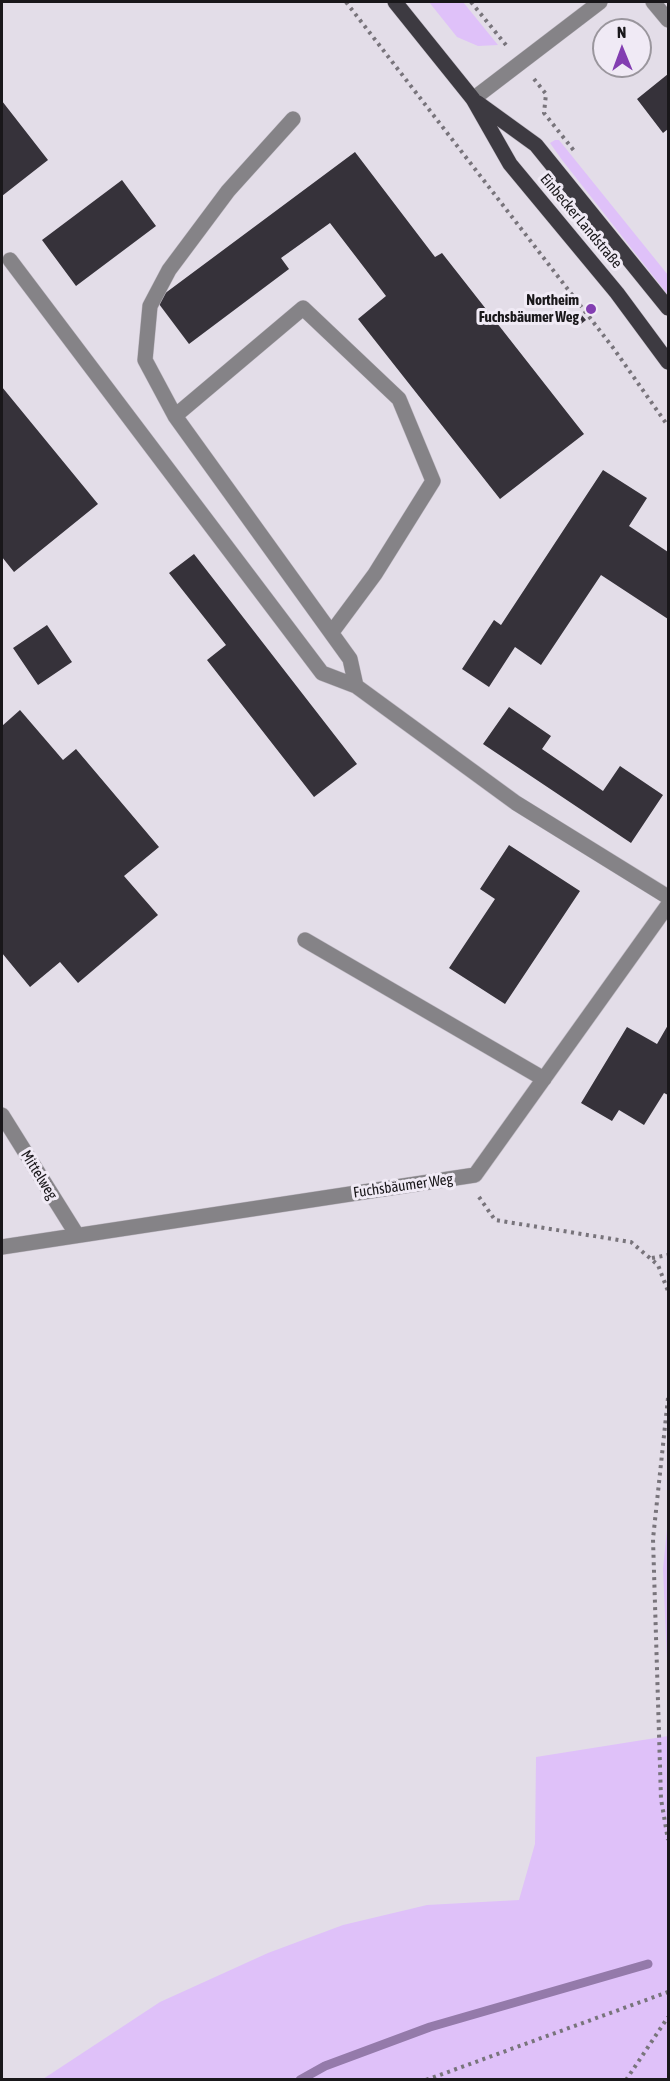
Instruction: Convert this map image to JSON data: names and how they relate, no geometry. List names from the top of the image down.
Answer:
{
  "streets": {
    "main road": ["Einbecker Landstraße"],
    "street": ["Mittelweg", "Fuchsbäumer Weg"]
  },
  "crossings": [
    ["Mittelweg", "Fuchsbäumer Weg"]
  ],
  "places": ["Northeim Fuchsbäumer Weg"],
  "north": "top"
}
